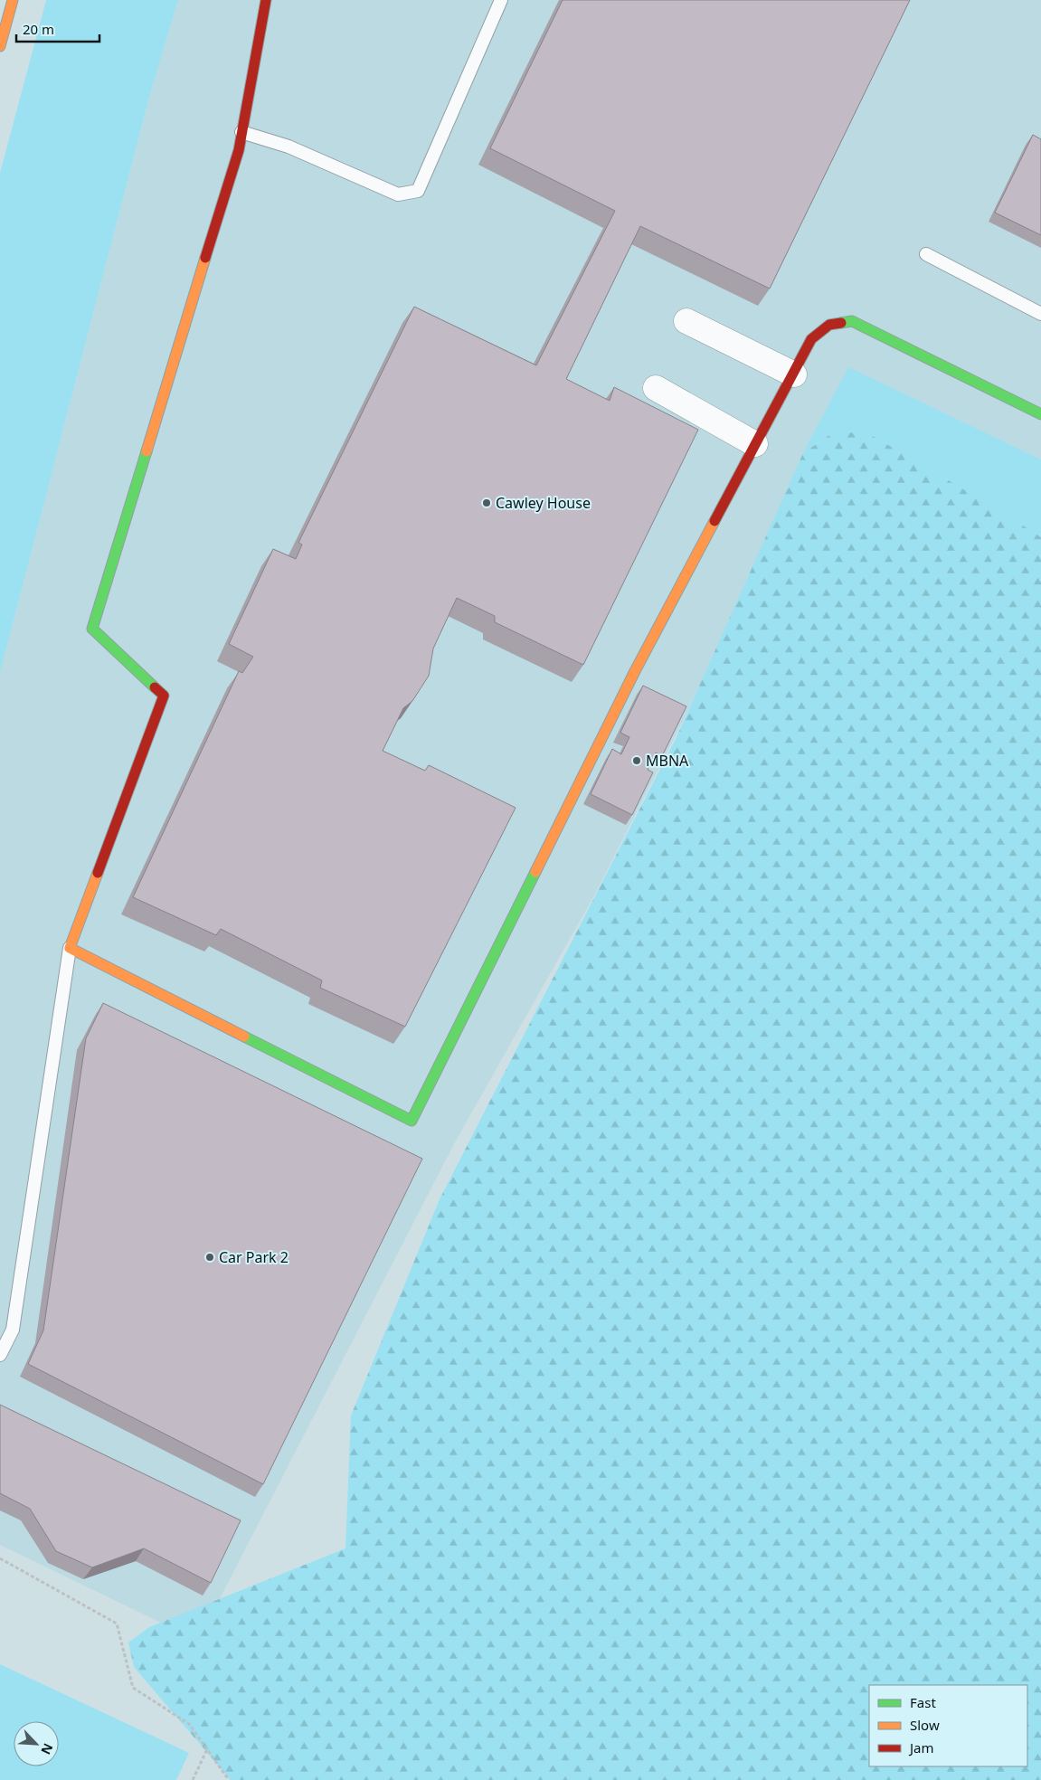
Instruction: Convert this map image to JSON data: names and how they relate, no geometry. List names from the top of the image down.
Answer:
{
  "places": ["Cawley House", "MBNA", "Car Park 2"],
  "legend": ["Fast", "Slow", "Jam"],
  "scale_bar": "20 m",
  "north": "bottom right"
}
